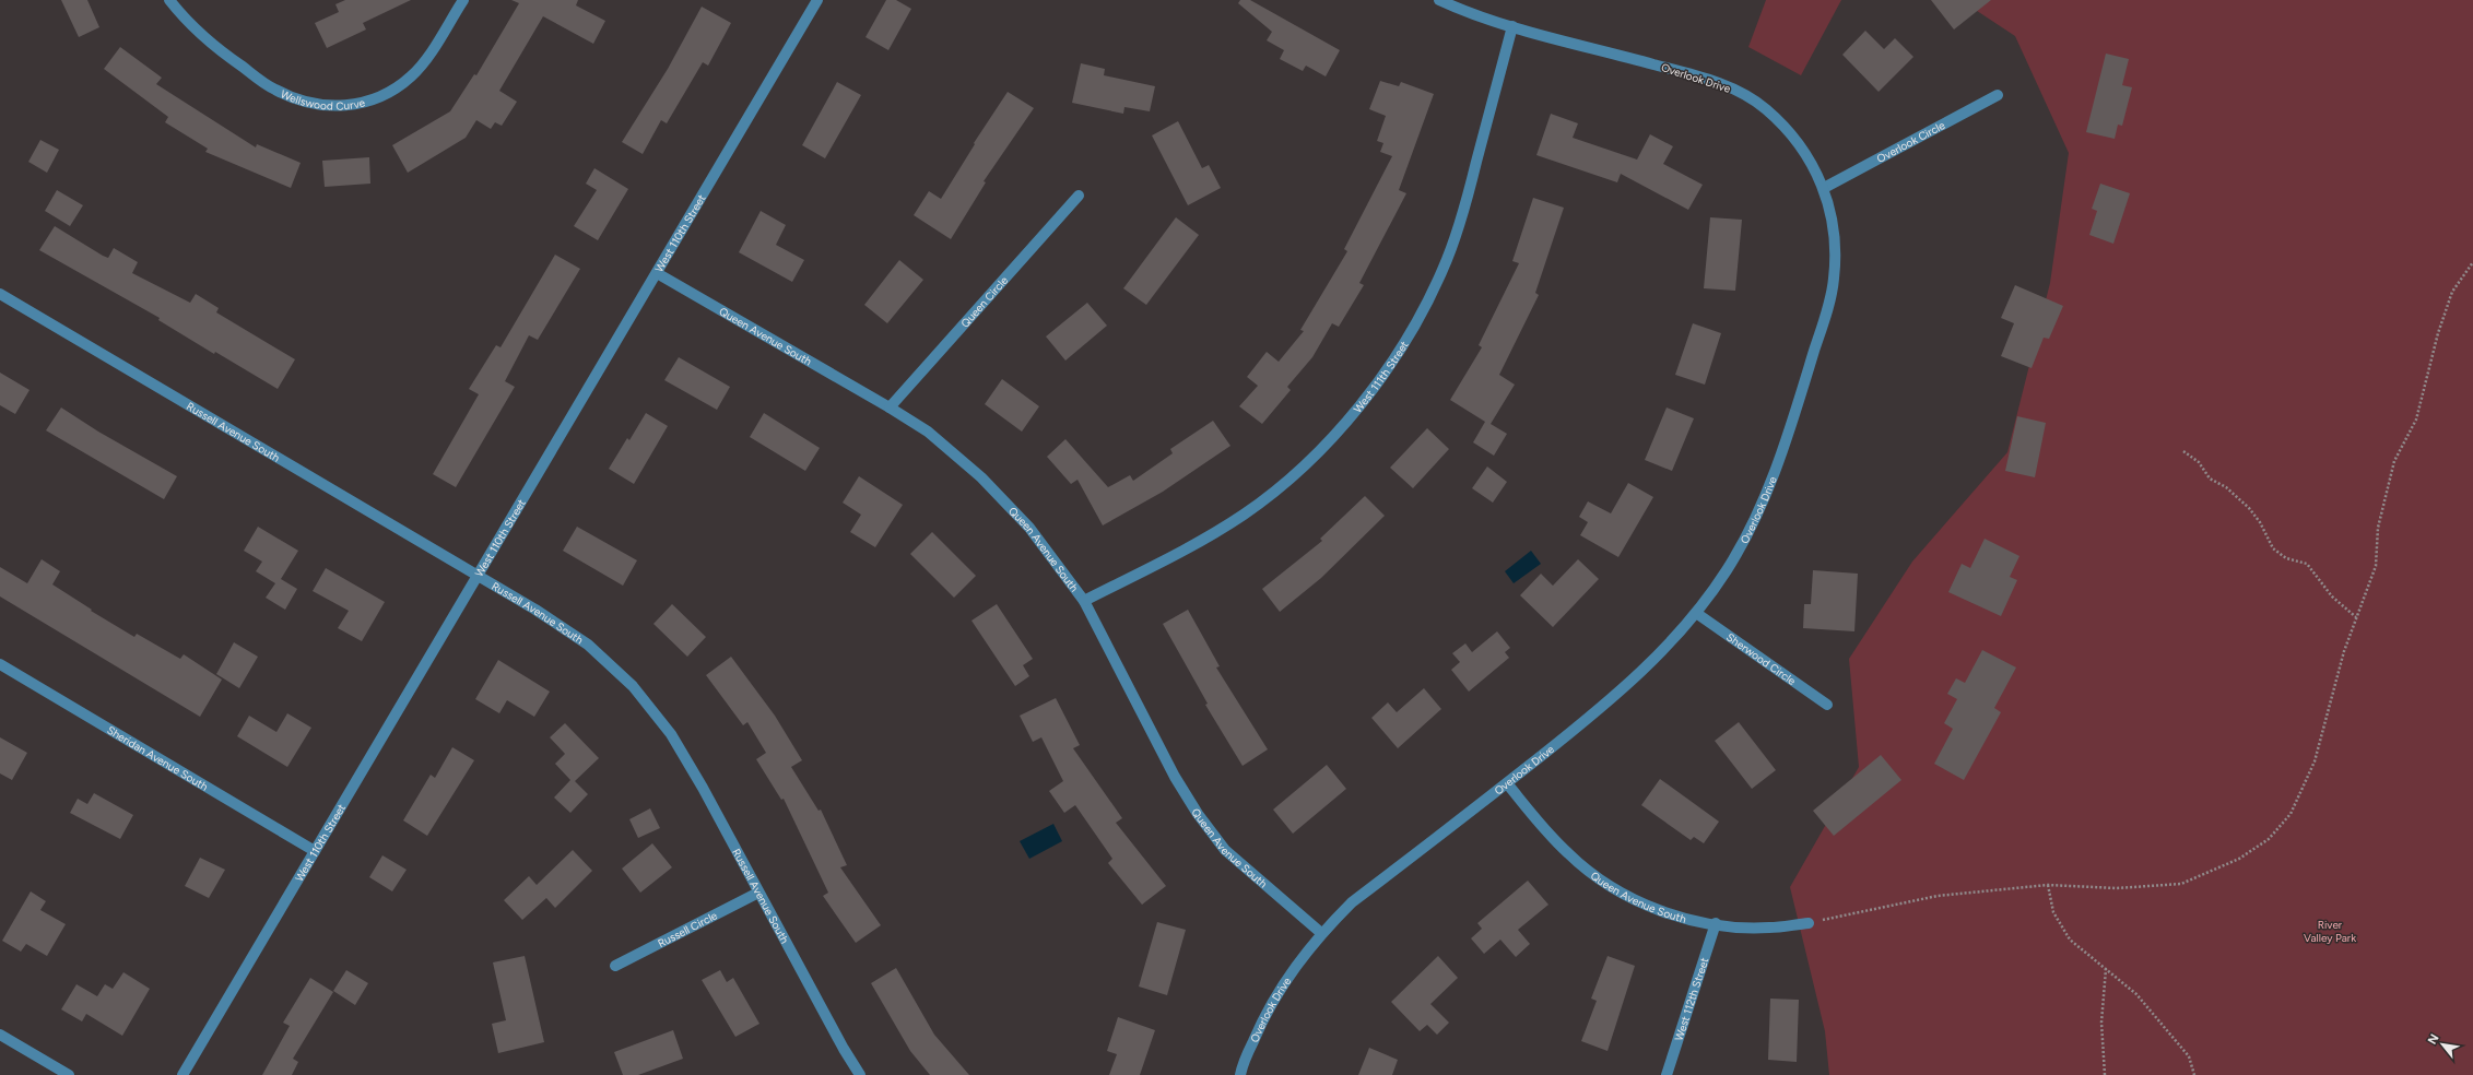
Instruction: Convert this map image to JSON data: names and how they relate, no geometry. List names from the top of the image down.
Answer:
{
  "streets": {
    "street": [
      "Overlook Drive",
      "Wellswood Curve",
      "Overlook Circle",
      "West 110th Street",
      "Queen Circle",
      "Queen Avenue South",
      "West 111th Street",
      "Russell Avenue South",
      "Sherwood Circle",
      "Sheridan Avenue South",
      "Russell Circle",
      "West 112th Street"
    ]
  },
  "crossings": [
    ["Overlook Drive", "Overlook Circle"],
    ["Overlook Drive", "Queen Avenue South"],
    ["Overlook Drive", "West 111th Street"],
    ["Overlook Drive", "Sherwood Circle"],
    ["West 110th Street", "Queen Avenue South"],
    ["West 110th Street", "Russell Avenue South"],
    ["West 110th Street", "Sheridan Avenue South"],
    ["Queen Circle", "Queen Avenue South"],
    ["Queen Avenue South", "West 111th Street"],
    ["Queen Avenue South", "West 112th Street"],
    ["Russell Avenue South", "Russell Circle"]
  ],
  "parks": ["River Valley Park"],
  "north": "top left"
}
